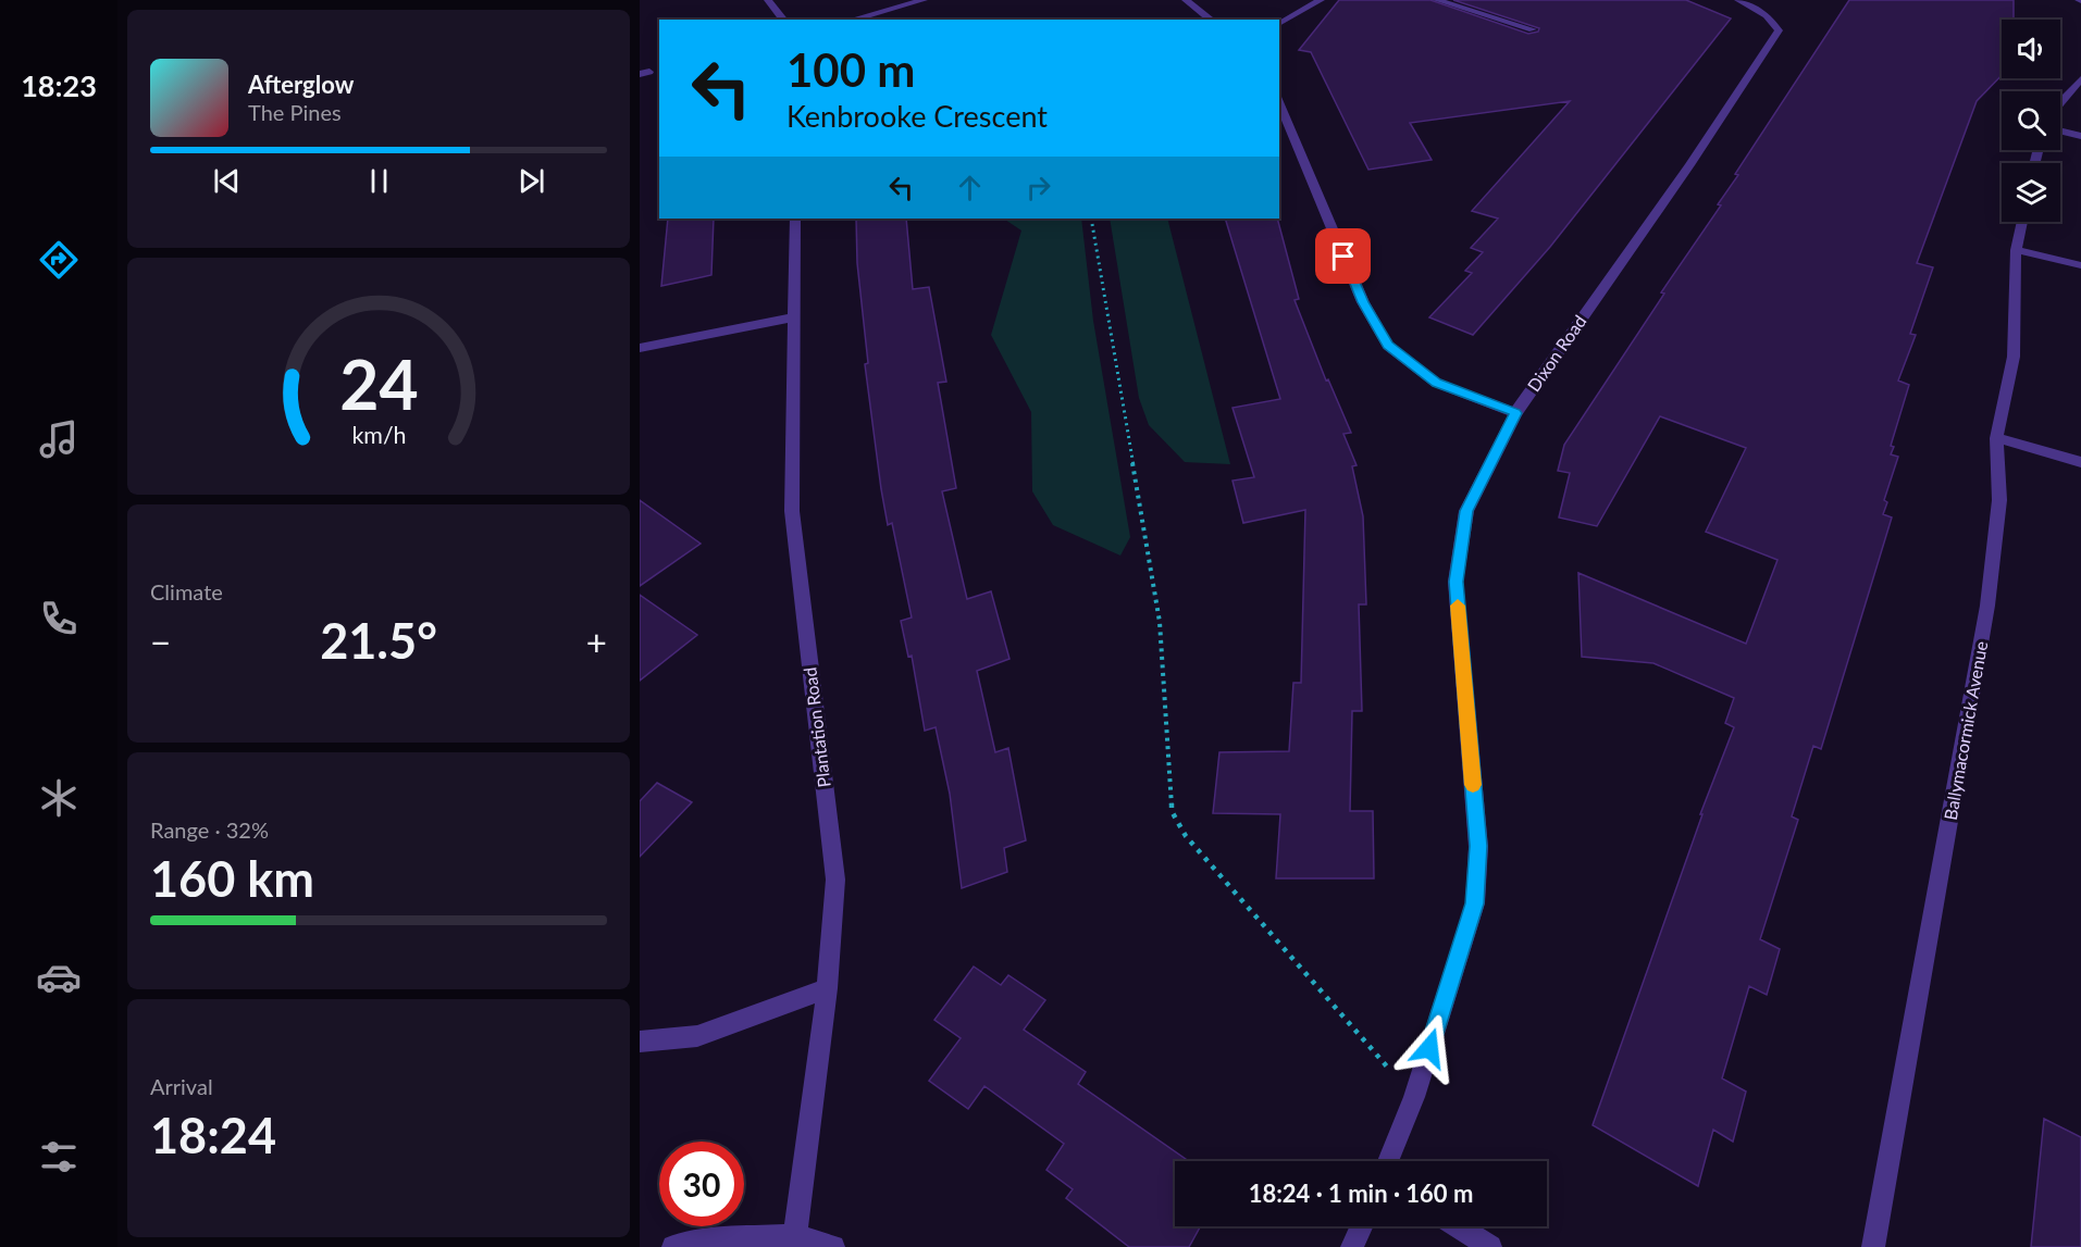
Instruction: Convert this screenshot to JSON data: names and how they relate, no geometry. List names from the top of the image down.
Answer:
{
  "streets": {
    "street": ["Dixon Road", "Plantation Road", "Ballymacormick Avenue"]
  },
  "page": {
    "tabs": "18:23",
    "turn": ["100 m", "Kenbrooke Crescent"],
    "song": ["Afterglow", "The Pines"],
    "tile": [
      "Climate",
      ["Range · 32%", "160 km"],
      ["Arrival", "18:24"]
    ],
    "heat": ["−", "21.5°", "+"],
    "limit": "30",
    "trip": "18:24 · 1 min · 160 m",
    "gauge": ["24", "km/h"]
  }
}
